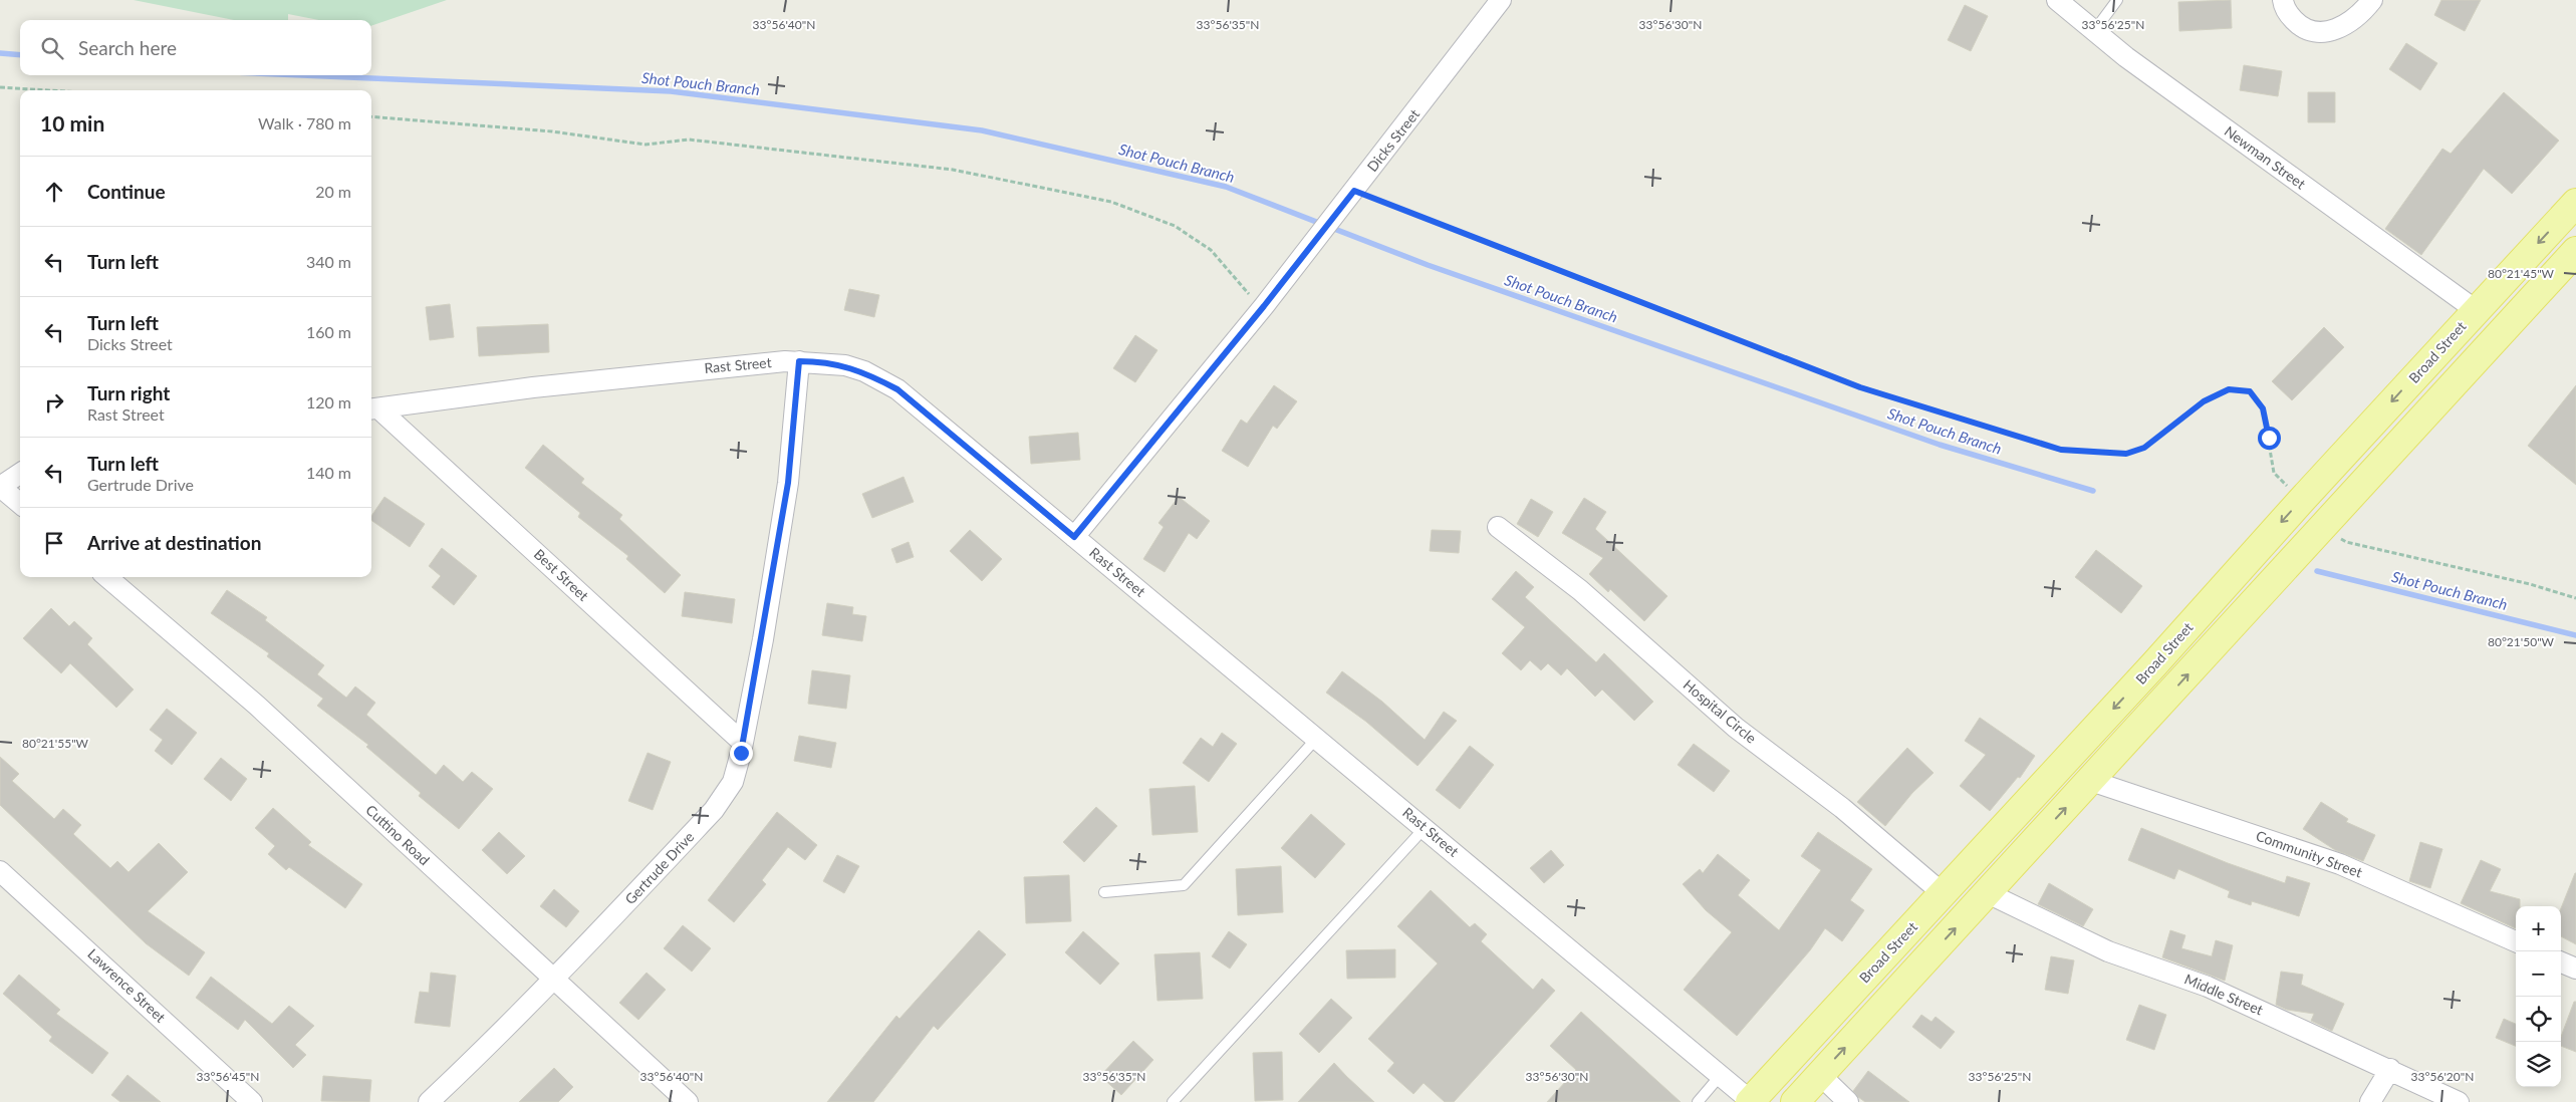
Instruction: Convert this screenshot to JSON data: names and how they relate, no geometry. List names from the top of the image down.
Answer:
{
  "streets": {
    "main road": ["Broad Street"],
    "street": [
      "Dicks Street",
      "Newman Street",
      "Rast Street",
      "Best Street",
      "Hospital Circle",
      "Cuttino Road",
      "Community Street",
      "Gertrude Drive",
      "Lawrence Street",
      "Middle Street"
    ]
  },
  "crossings": [
    ["Dicks Street", "Rast Street"],
    ["Newman Street", "Broad Street"],
    ["Broad Street", "Rast Street"],
    ["Broad Street", "Hospital Circle"],
    ["Rast Street", "Best Street"],
    ["Rast Street", "Gertrude Drive"],
    ["Best Street", "Gertrude Drive"],
    ["Cuttino Road", "Gertrude Drive"]
  ],
  "water": ["Shot Pouch Branch"],
  "page": {
    "search": "Search here",
    "heading": ["10 min", "Walk · 780 m"],
    "list": [
      ["Continue", "20 m"],
      ["Turn left", "340 m"],
      ["Turn left", "Dicks Street", "160 m"],
      ["Turn right", "Rast Street", "120 m"],
      ["Turn left", "Gertrude Drive", "140 m"],
      "Arrive at destination"
    ],
    "map_buttons": ["+", "−"]
  },
  "coordinates": [
    "33°56'40\"N",
    "33°56'35\"N",
    "33°56'30\"N",
    "33°56'25\"N",
    "80°21'45\"W",
    "80°21'50\"W",
    "80°21'55\"W",
    "33°56'45\"N",
    "33°56'20\"N"
  ]
}
